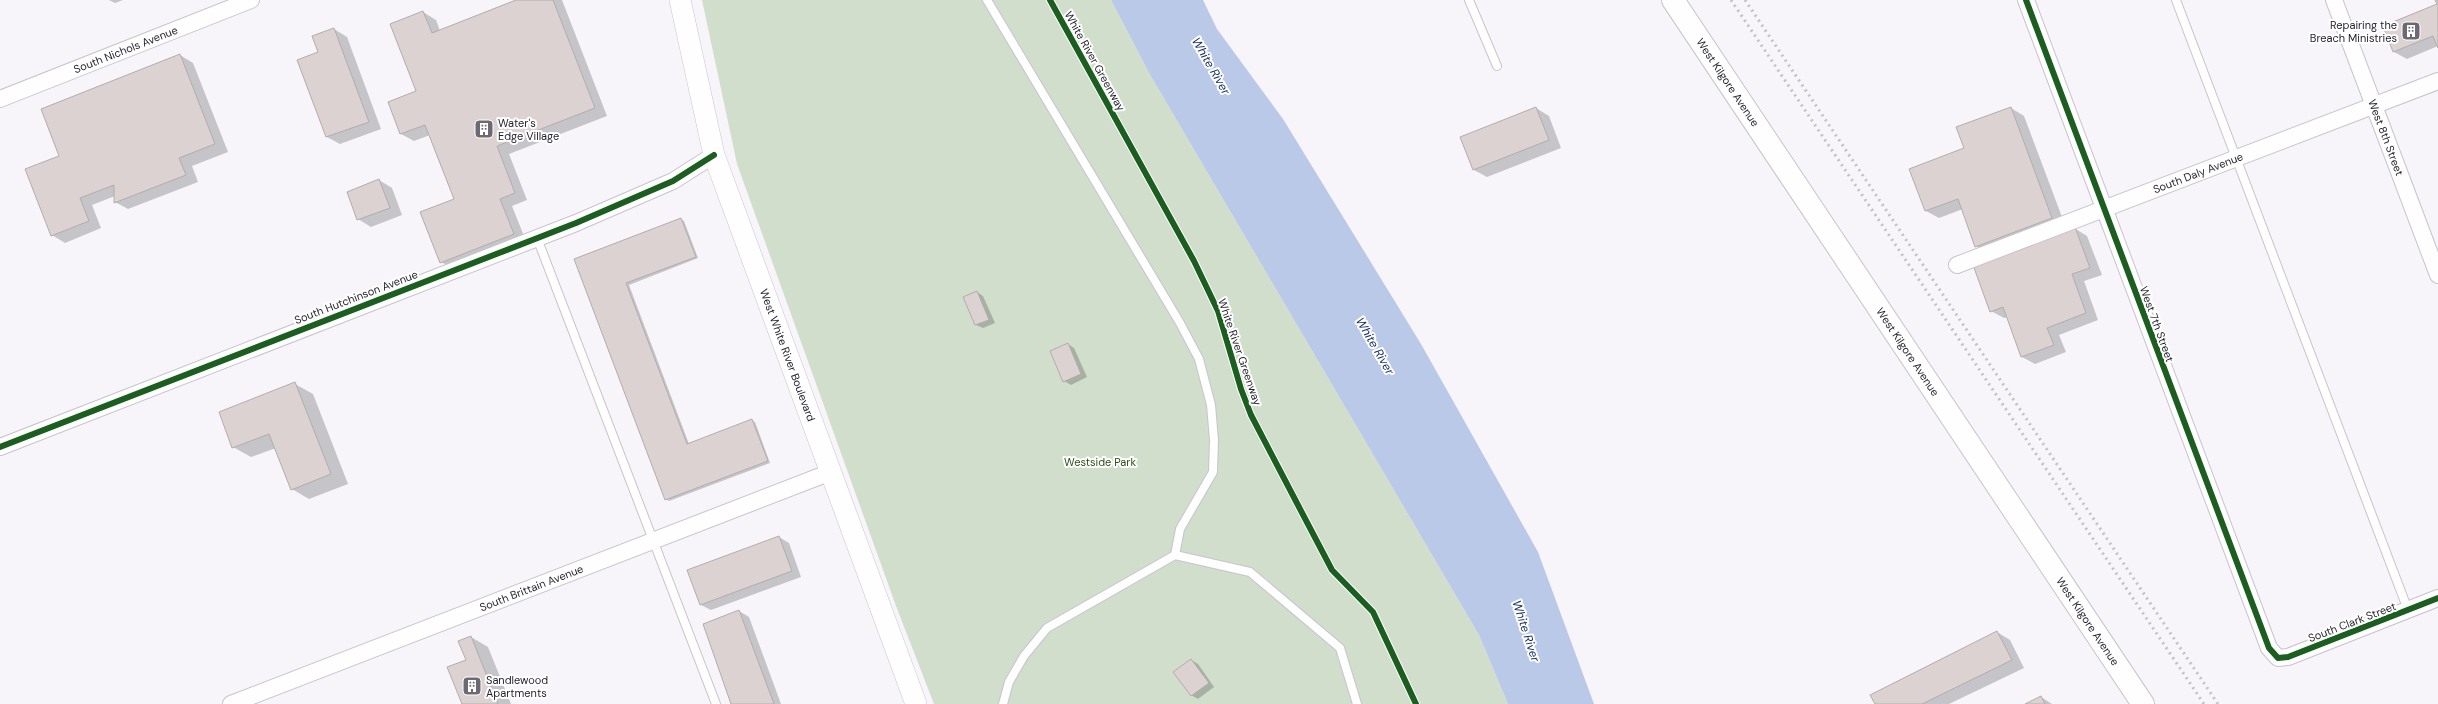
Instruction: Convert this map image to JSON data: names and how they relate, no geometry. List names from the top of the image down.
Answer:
{
  "streets": {
    "main road": ["West Kilgore Avenue"],
    "street": [
      "South Nichols Avenue",
      "West 8th Street",
      "South Daly Avenue",
      "South Hutchinson Avenue",
      "West 7th Street",
      "West White River Boulevard",
      "South Brittain Avenue",
      "South Clark Street"
    ],
    "cycle path": ["White River Greenway"]
  },
  "crossings": [
    ["West 8th Street", "South Daly Avenue"],
    ["South Daly Avenue", "West 7th Street"],
    ["South Hutchinson Avenue", "West White River Boulevard"],
    ["West 7th Street", "South Clark Street"],
    ["West White River Boulevard", "South Brittain Avenue"]
  ],
  "water": ["White River"],
  "parks": ["Westside Park"],
  "places": {
    "building": ["Repairing the Breach Ministries", "Water's Edge Village", "Sandlewood Apartments"]
  }
}
